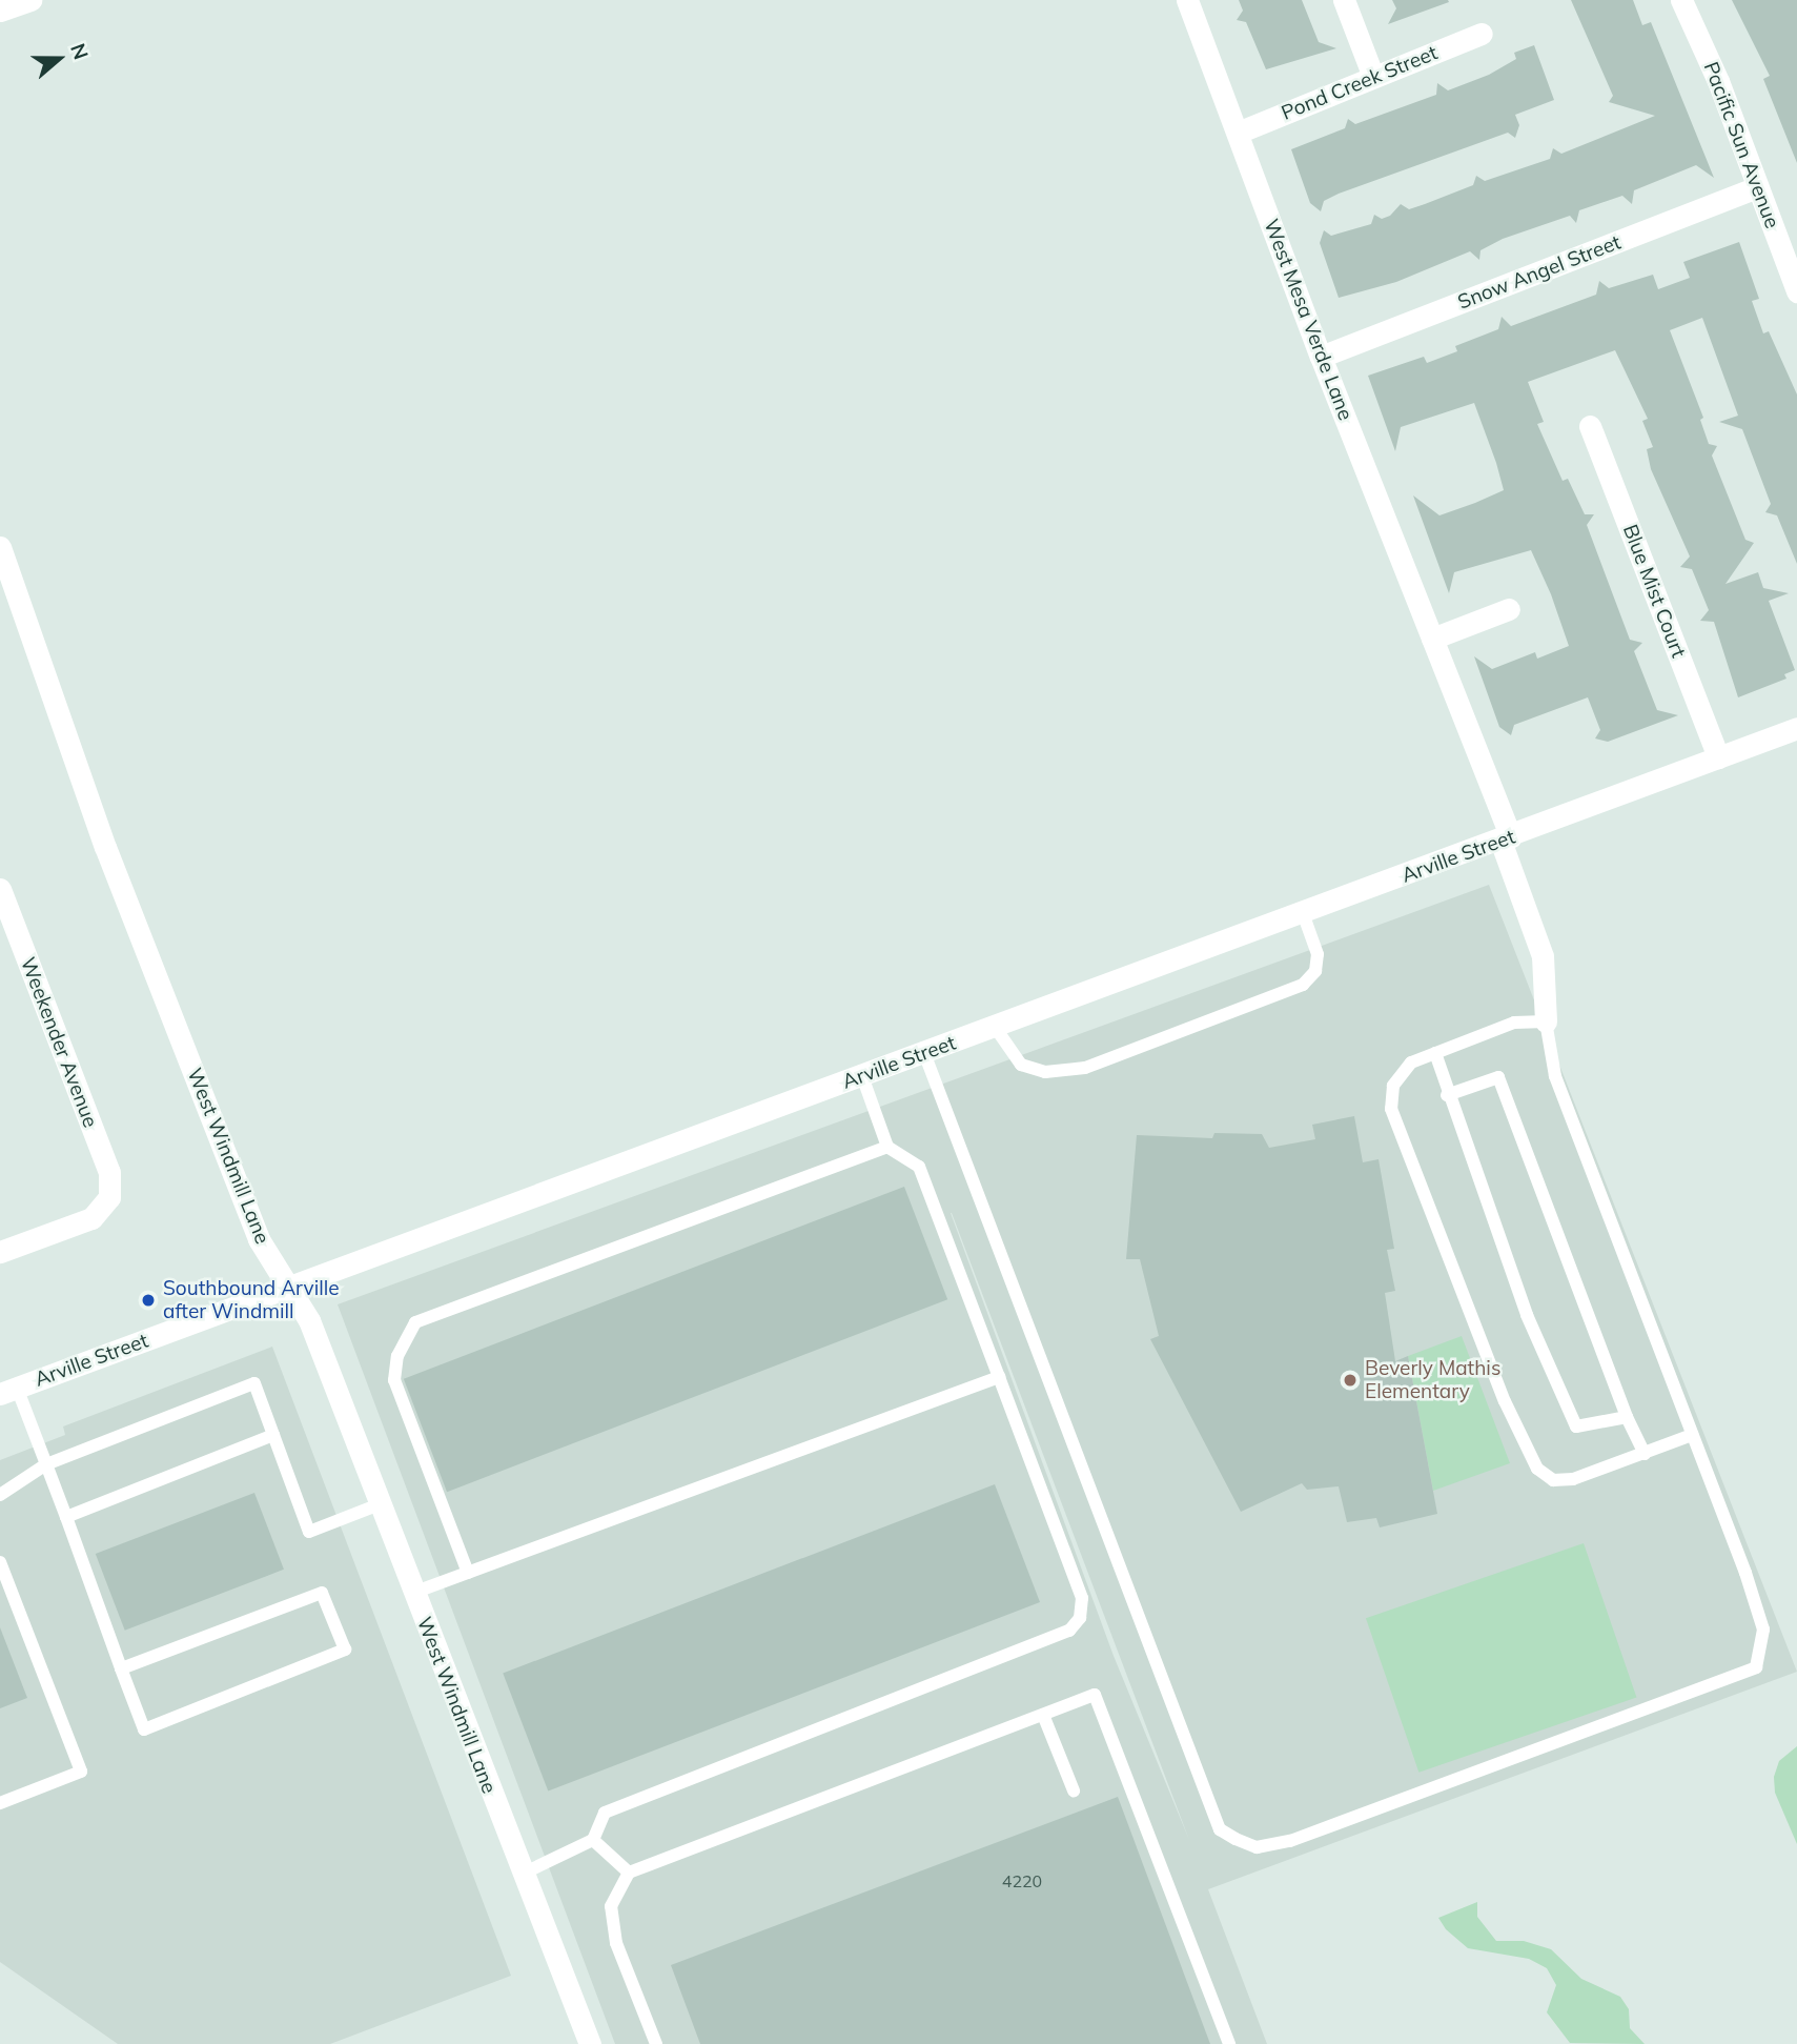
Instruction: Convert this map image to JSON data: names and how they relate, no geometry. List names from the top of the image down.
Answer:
{
  "streets": {
    "street": [
      "Pond Creek Street",
      "Pacific Sun Avenue",
      "Snow Angel Street",
      "West Mesa Verde Lane",
      "Blue Mist Court",
      "Arville Street",
      "Weekender Avenue",
      "West Windmill Lane"
    ]
  },
  "crossings": [
    ["Pond Creek Street", "West Mesa Verde Lane"],
    ["Pacific Sun Avenue", "Snow Angel Street"],
    ["Snow Angel Street", "West Mesa Verde Lane"],
    ["West Mesa Verde Lane", "Arville Street"],
    ["Blue Mist Court", "Arville Street"],
    ["Arville Street", "West Windmill Lane"]
  ],
  "places": ["Southbound Arville after Windmill", "Beverly Mathis Elementary"],
  "house_numbers": ["4220"],
  "north": "right"
}
